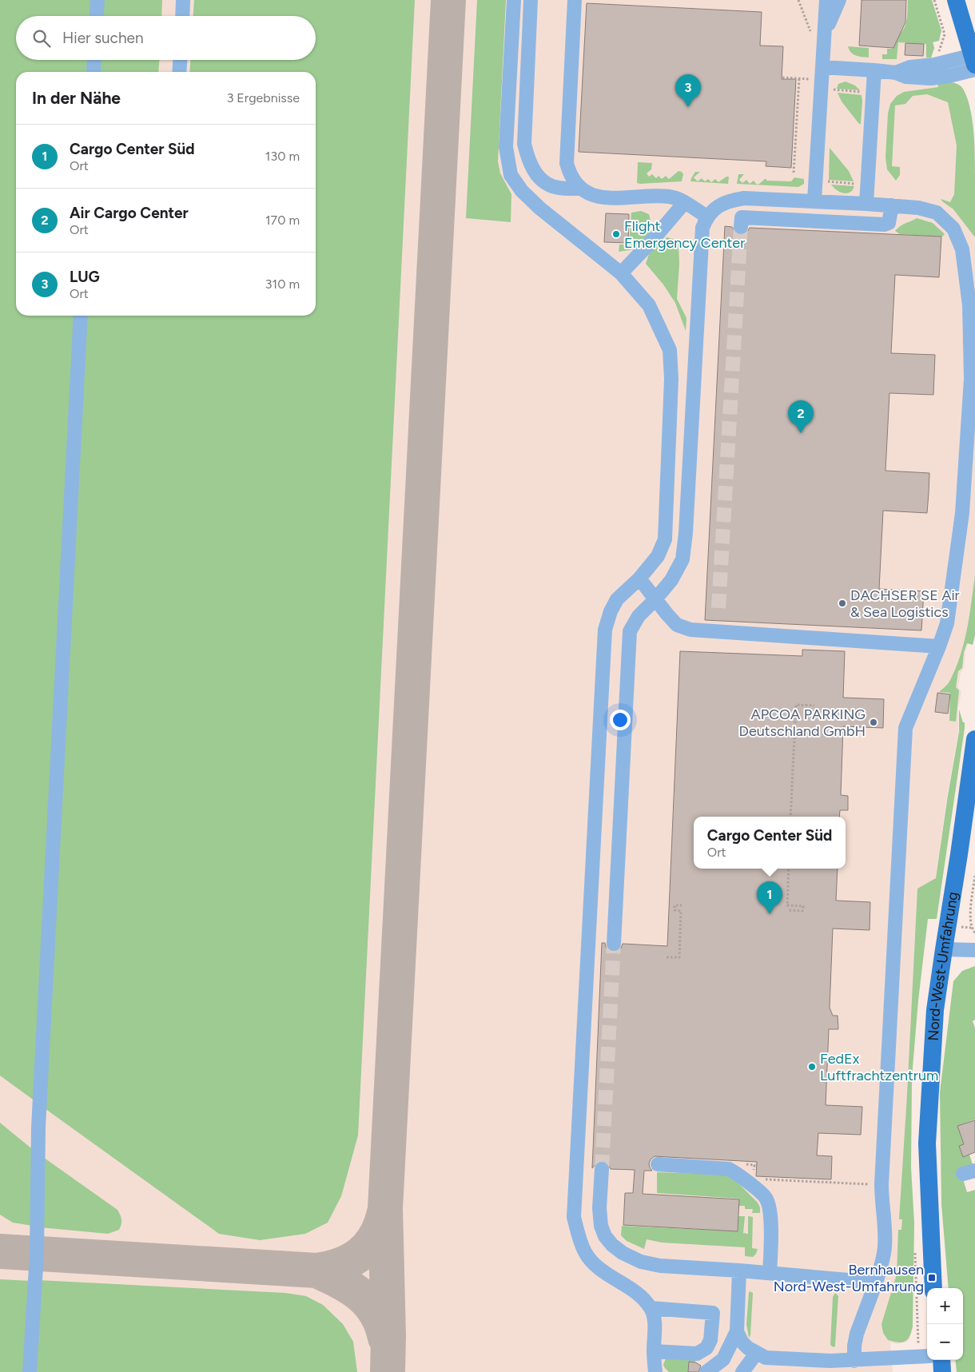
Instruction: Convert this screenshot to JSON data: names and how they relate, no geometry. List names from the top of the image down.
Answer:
{
  "streets": {
    "main road": ["Nord-West-Umfahrung"]
  },
  "places": {
    "other": [
      "Flight Emergency Center",
      "DACHSER SE Air & Sea Logistics",
      "APCOA PARKING Deutschland GmbH",
      "FedEx Luftfrachtzentrum"
    ],
    "transit": ["Bernhausen Nord-West-Umfahrung"]
  },
  "page": {
    "search": "Hier suchen",
    "heading": ["In der Nähe", "3 Ergebnisse"],
    "pins": ["3", "2", "1"],
    "list": [
      {
        "mark": "1",
        "name": "Cargo Center Süd",
        "note": "Ort",
        "value": "130 m"
      },
      {
        "mark": "2",
        "name": "Air Cargo Center",
        "note": "Ort",
        "value": "170 m"
      },
      {
        "mark": "3",
        "name": "LUG",
        "note": "Ort",
        "value": "310 m"
      }
    ],
    "popup": ["Cargo Center Süd", "Ort"],
    "map_buttons": ["+", "−"]
  }
}
